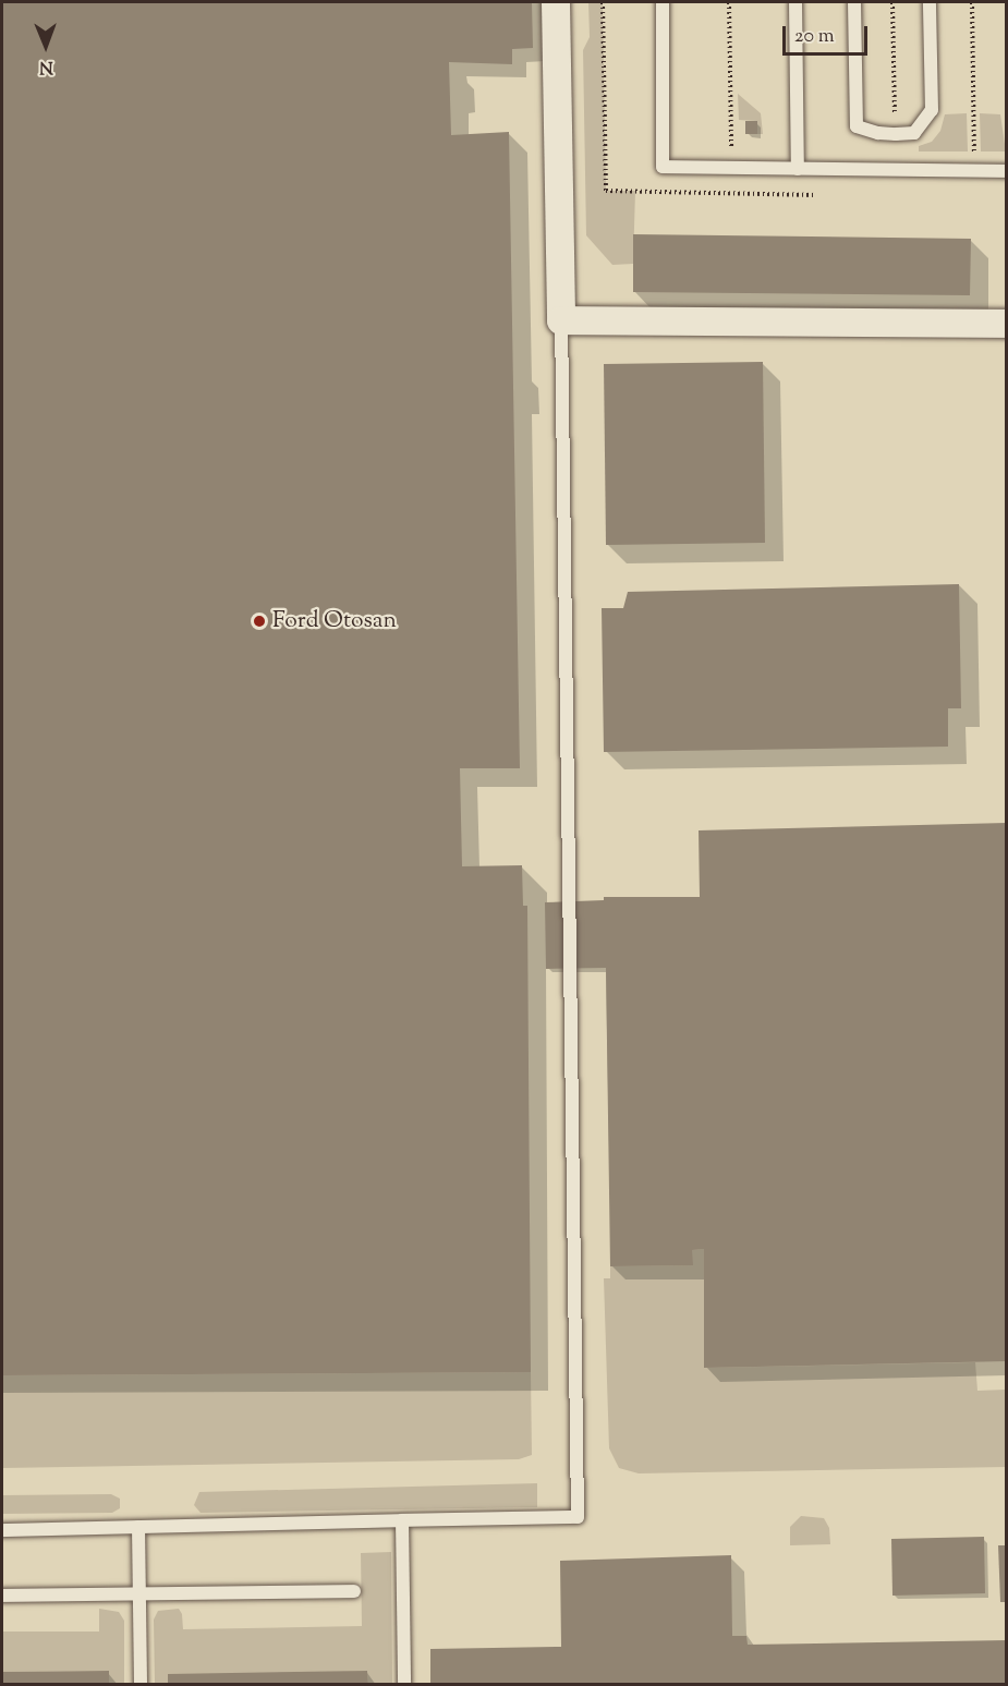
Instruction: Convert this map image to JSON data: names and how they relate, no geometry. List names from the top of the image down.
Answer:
{
  "places": ["Ford Otosan"],
  "scale_bar": "20 m",
  "north": "bottom"
}
